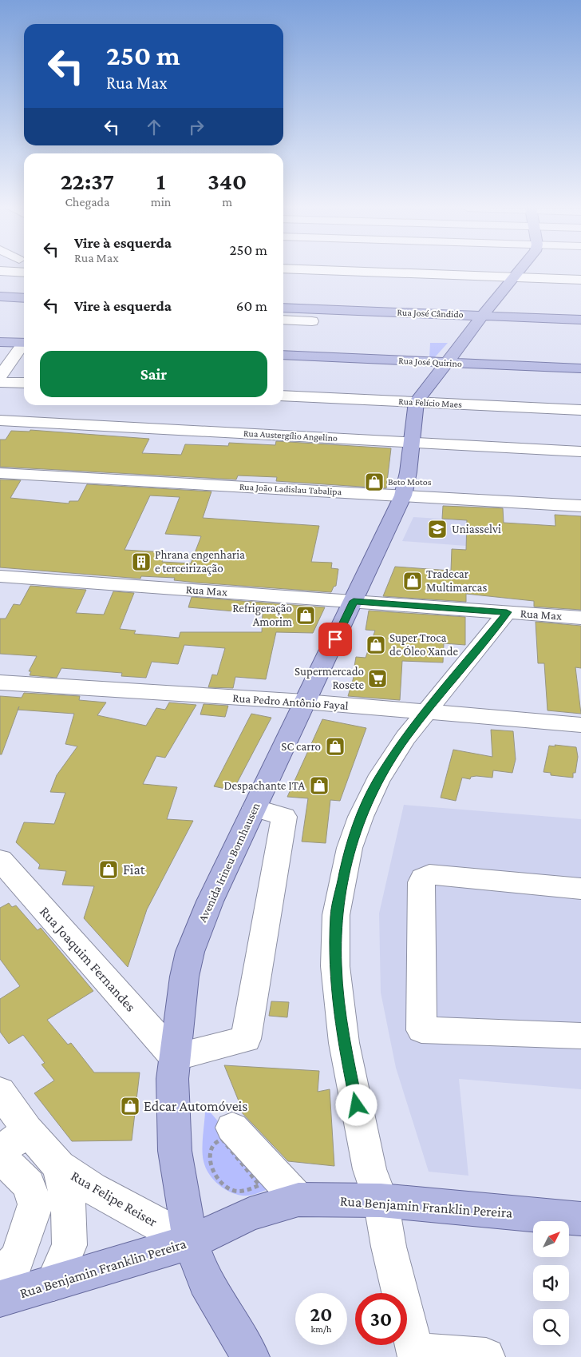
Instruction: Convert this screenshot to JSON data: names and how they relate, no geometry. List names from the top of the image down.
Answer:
{
  "streets": {
    "main road": [
      "Rua José Cândido",
      "Rua José Quirino",
      "Avenida Irineu Bornhausen",
      "Rua Benjamin Franklin Pereira"
    ],
    "street": [
      "Rua Felício Maes",
      "Rua Austergílio Angelino",
      "Rua João Ladislau Tabalipa",
      "Rua Max",
      "Rua Pedro Antônio Fayal",
      "Rua Joaquim Fernandes",
      "Rua Felipe Reiser"
    ]
  },
  "crossings": [
    ["Rua José Cândido", "Avenida Irineu Bornhausen"],
    ["Rua José Quirino", "Avenida Irineu Bornhausen"],
    ["Rua Felício Maes", "Avenida Irineu Bornhausen"],
    ["Rua Austergílio Angelino", "Avenida Irineu Bornhausen"],
    ["Rua João Ladislau Tabalipa", "Avenida Irineu Bornhausen"],
    ["Rua Max", "Avenida Irineu Bornhausen"],
    ["Rua Pedro Antônio Fayal", "Avenida Irineu Bornhausen"],
    ["Avenida Irineu Bornhausen", "Rua Joaquim Fernandes"],
    ["Avenida Irineu Bornhausen", "Rua Felipe Reiser"],
    ["Avenida Irineu Bornhausen", "Rua Benjamin Franklin Pereira"],
    ["Rua Felipe Reiser", "Rua Benjamin Franklin Pereira"]
  ],
  "places": {
    "shop": [
      "Beto Motos",
      "Tradecar Multimarcas",
      "Refrigeração Amorim",
      "Super Troca de Óleo Xande",
      "SC carro",
      "Despachante ITA",
      "Fiat",
      "Edcar Automóveis"
    ],
    "school or university": ["Uniasselvi"],
    "building": ["Phrana engenharia e terceirização"],
    "supermarket": ["Supermercado Rosete"]
  },
  "north": "top right",
  "page": {
    "turn": ["250 m", "Rua Max"],
    "eta": [
      "22:37",
      "Chegada",
      "1",
      "min",
      "340",
      "m"
    ],
    "list": [
      {
        "name": "Vire à esquerda",
        "note": "Rua Max",
        "value": "250 m"
      },
      {
        "name": "Vire à esquerda",
        "value": "60 m"
      }
    ],
    "buttons": "Sair",
    "speed": "20 km/h",
    "limit": "30"
  }
}
